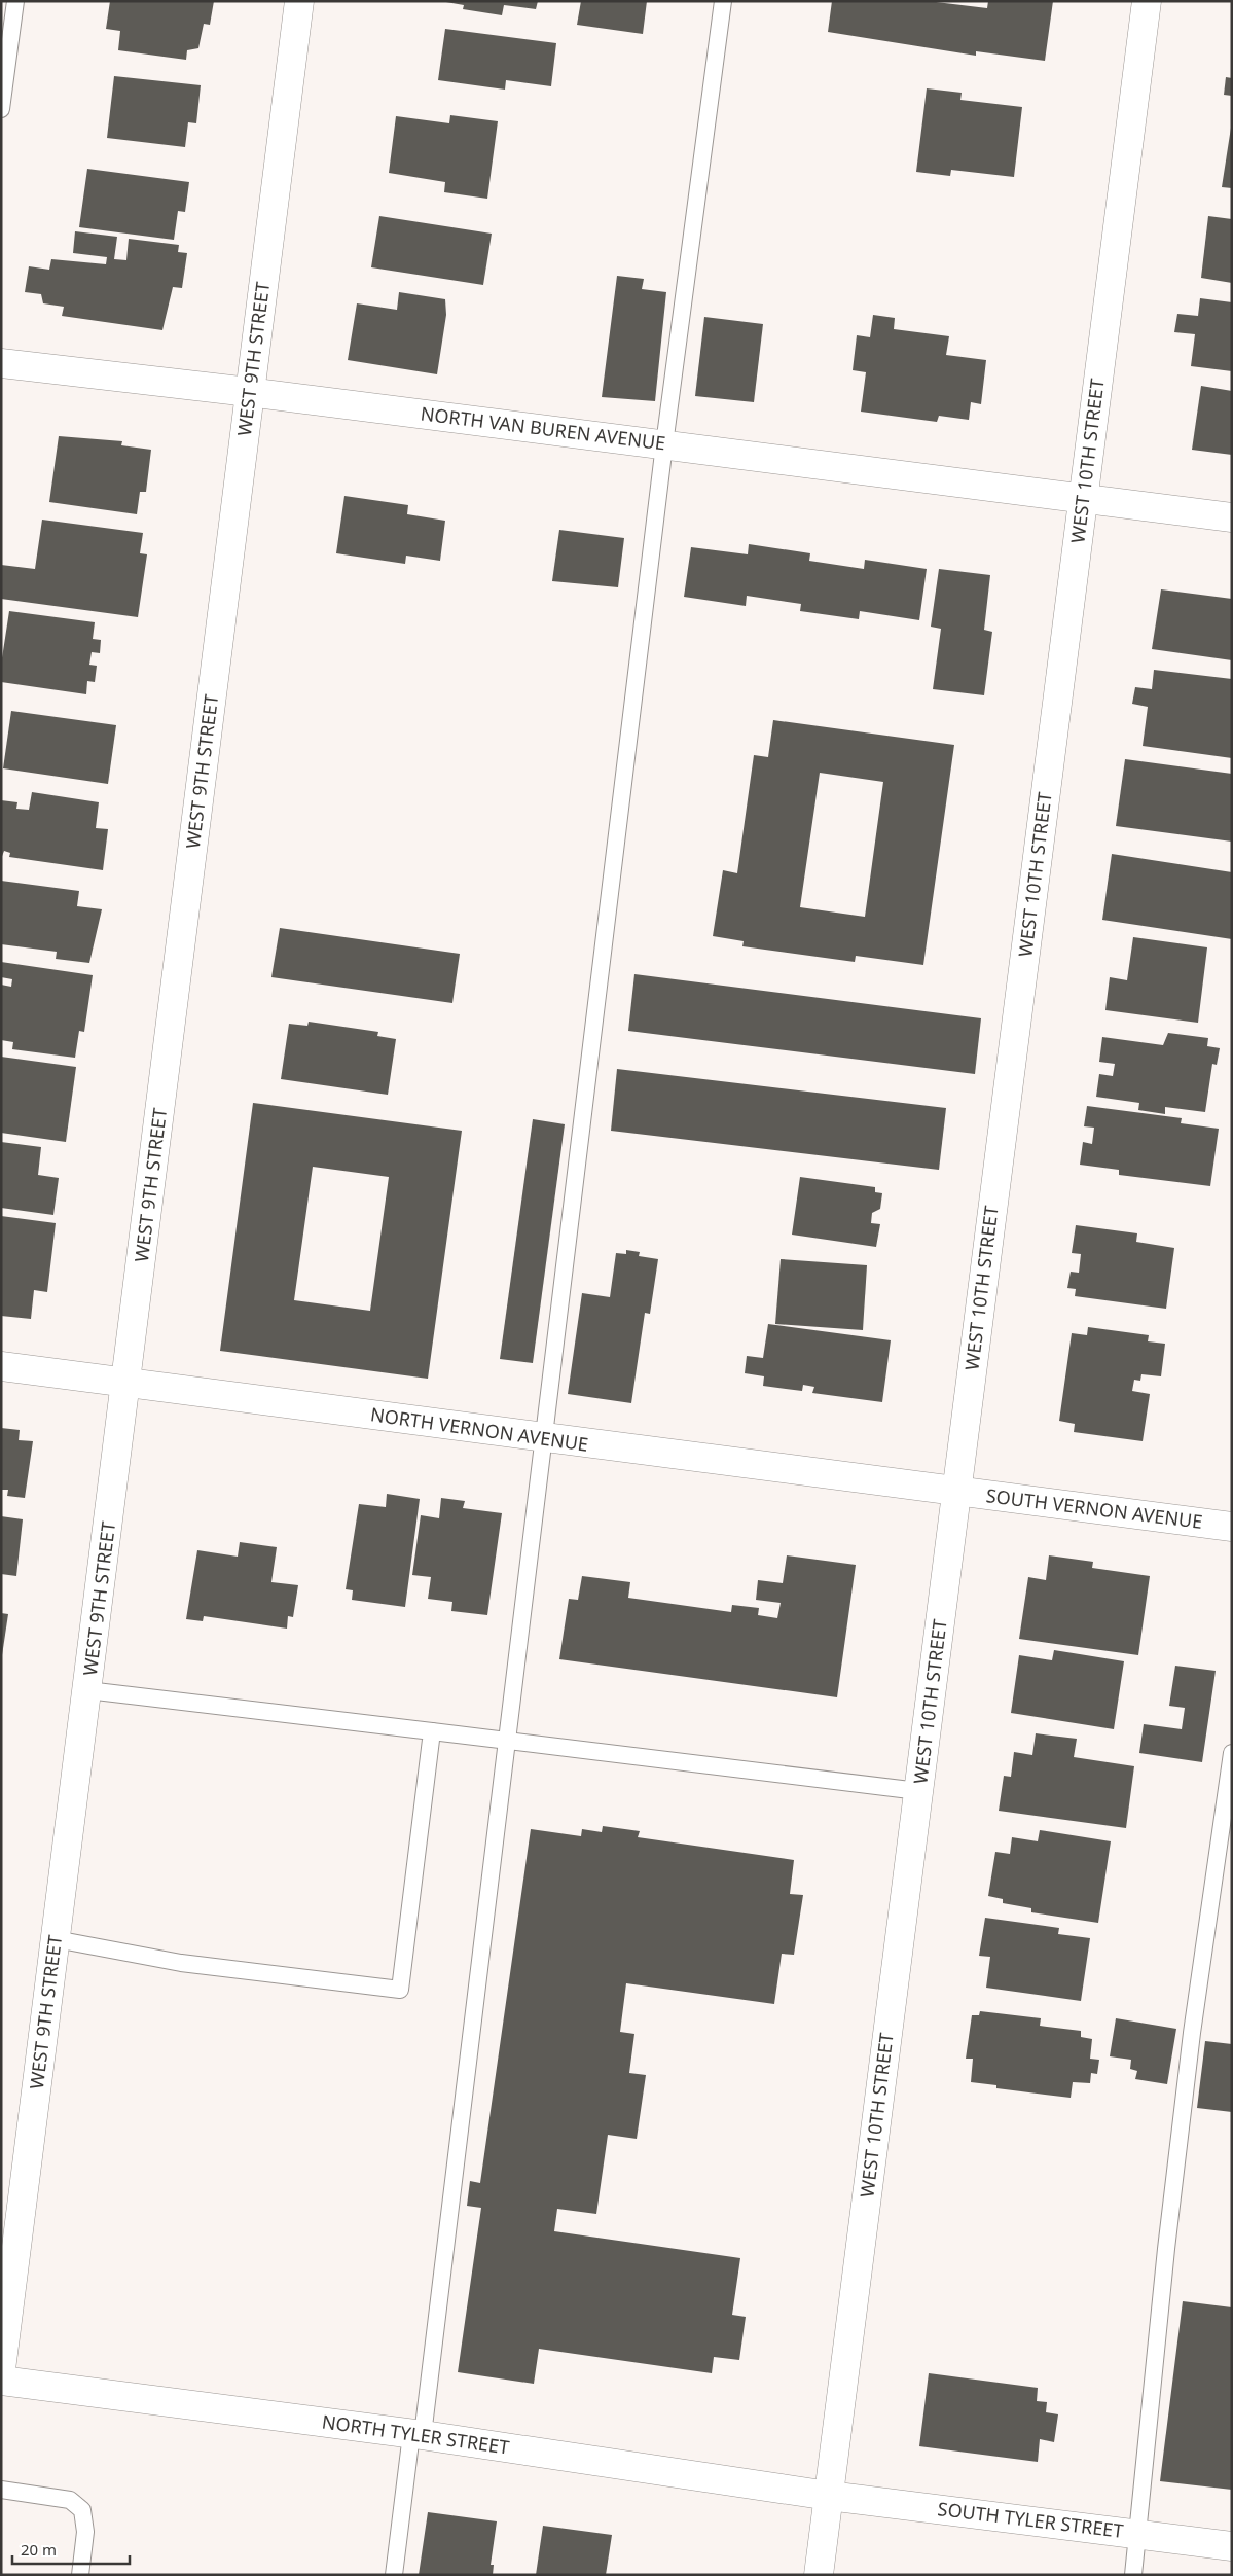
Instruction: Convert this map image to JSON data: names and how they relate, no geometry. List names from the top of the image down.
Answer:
{
  "streets": {
    "street": [
      "WEST 9TH STREET",
      "NORTH VAN BUREN AVENUE",
      "WEST 10TH STREET",
      "NORTH VERNON AVENUE",
      "SOUTH VERNON AVENUE",
      "NORTH TYLER STREET",
      "SOUTH TYLER STREET"
    ]
  },
  "crossings": [
    ["WEST 9TH STREET", "NORTH VAN BUREN AVENUE"],
    ["WEST 9TH STREET", "NORTH VERNON AVENUE"],
    ["NORTH VAN BUREN AVENUE", "WEST 10TH STREET"],
    ["WEST 10TH STREET", "NORTH VERNON AVENUE"],
    ["WEST 10TH STREET", "SOUTH VERNON AVENUE"],
    ["WEST 10TH STREET", "NORTH TYLER STREET"],
    ["WEST 10TH STREET", "SOUTH TYLER STREET"],
    ["NORTH VERNON AVENUE", "SOUTH VERNON AVENUE"],
    ["NORTH TYLER STREET", "SOUTH TYLER STREET"]
  ],
  "scale_bar": "20 m"
}
